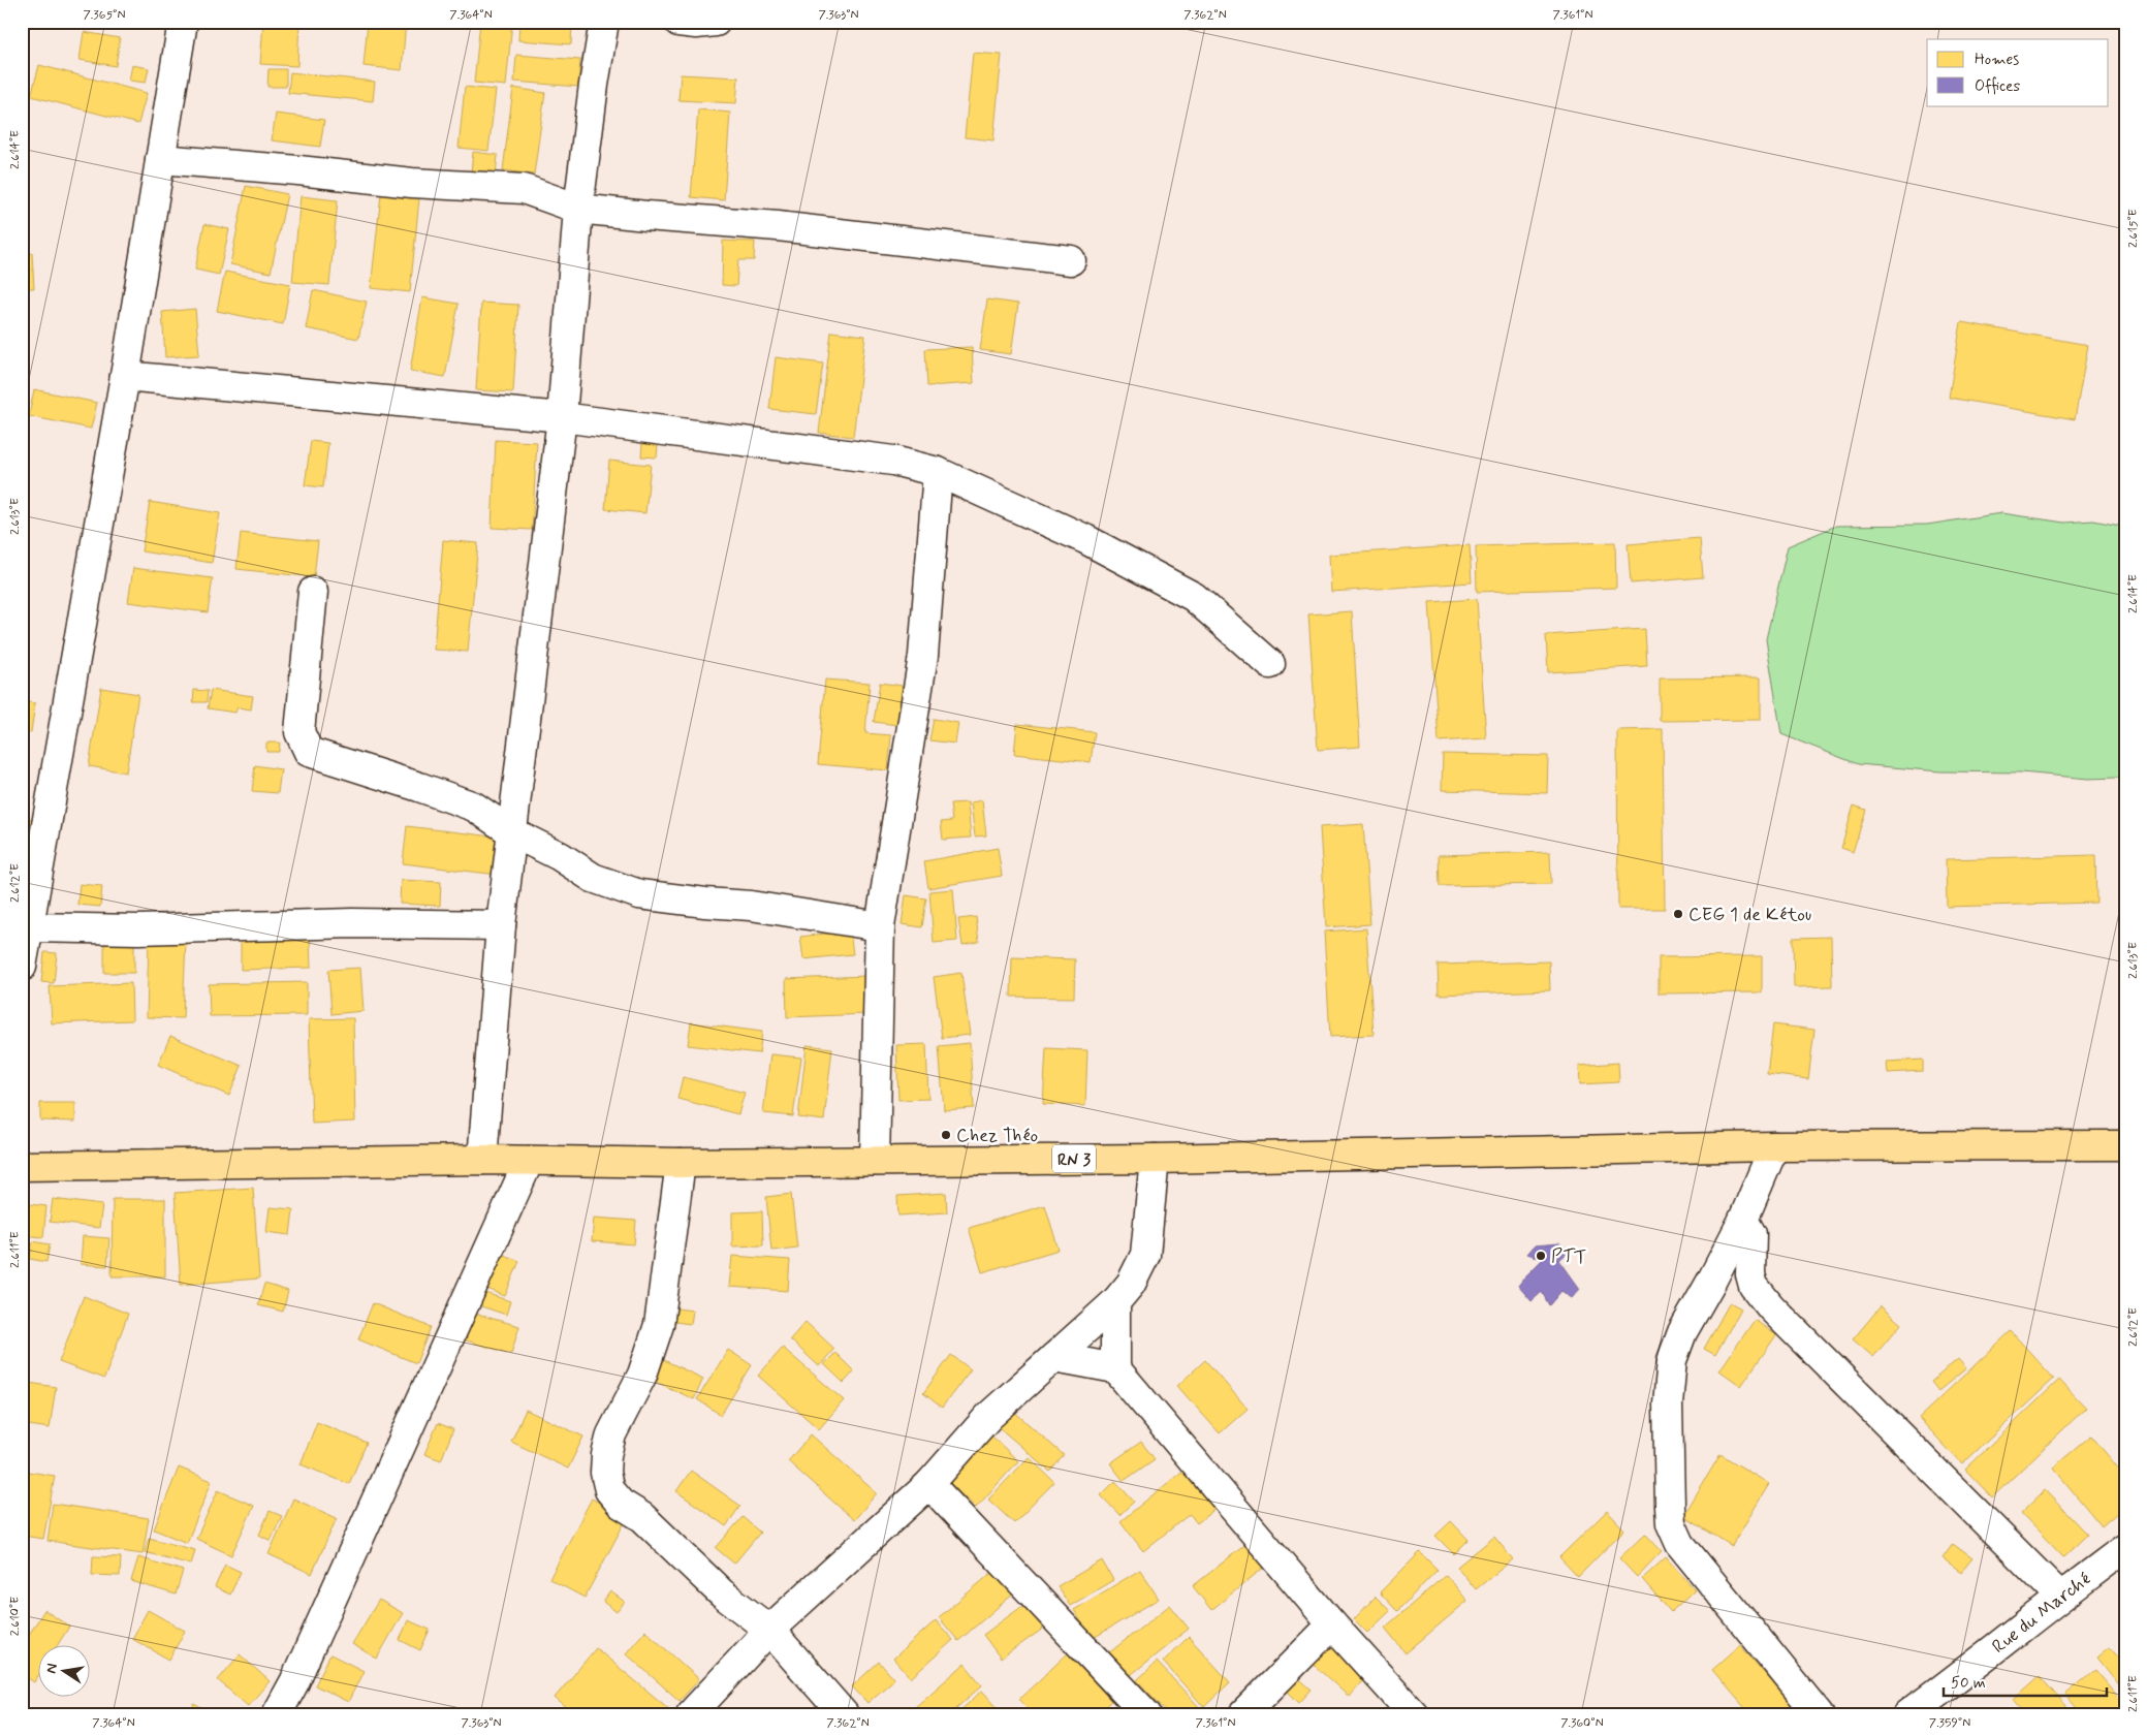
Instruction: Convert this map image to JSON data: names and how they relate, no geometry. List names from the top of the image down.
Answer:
{
  "streets": {
    "main road": ["RN 3"],
    "street": ["Rue du Marché"]
  },
  "places": ["CEG 1 de Kétou", "Chez Théo", "PTT"],
  "legend": ["Homes", "Offices"],
  "scale_bar": "50 m",
  "north": "left",
  "coordinates": [
    "7.365°N",
    "7.364°N",
    "7.363°N",
    "7.362°N",
    "7.361°N",
    "2.614°E",
    "2.615°E",
    "2.613°E",
    "2.612°E",
    "2.611°E",
    "2.610°E",
    "7.360°N",
    "7.359°N"
  ]
}
